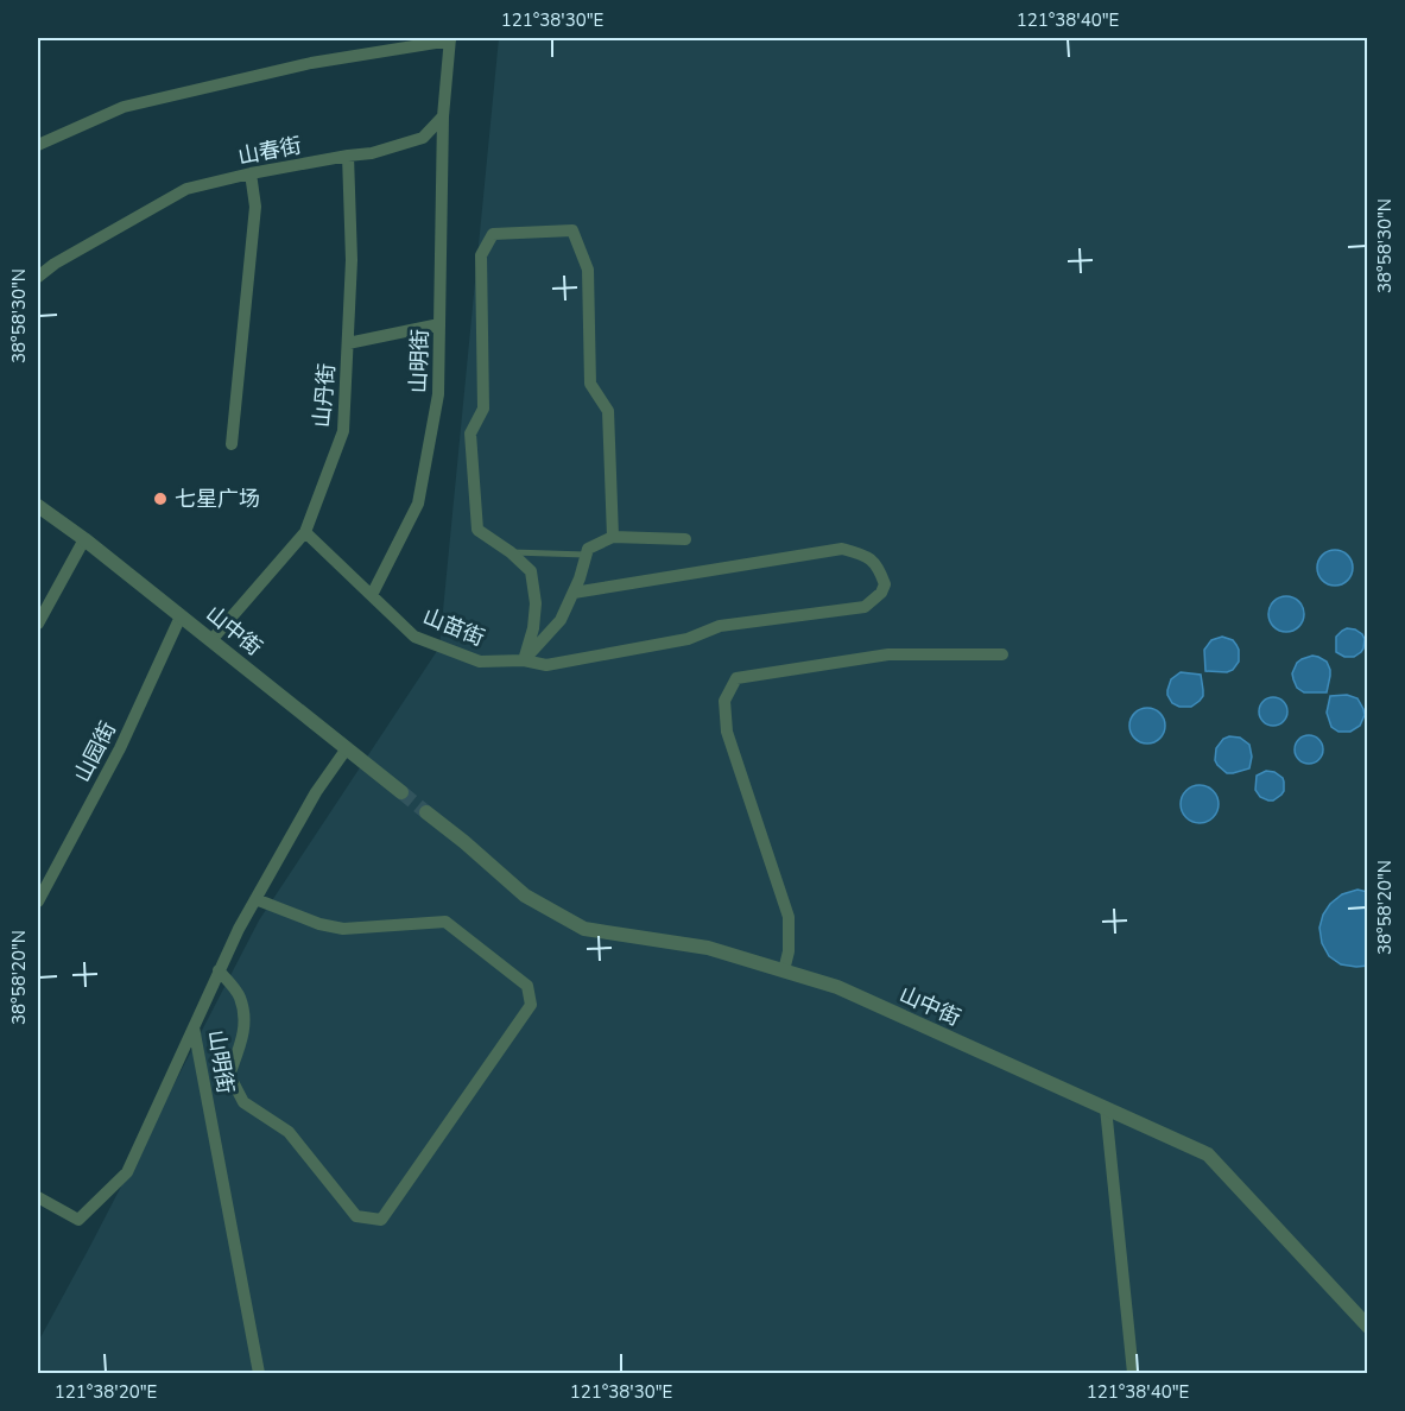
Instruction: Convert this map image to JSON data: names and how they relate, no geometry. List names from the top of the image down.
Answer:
{
  "streets": {
    "street": [
      "山春街",
      "山明街",
      "山丹街",
      "山苗街",
      "山中街",
      "山园街"
    ]
  },
  "crossings": [
    ["山春街", "山明街"],
    ["山春街", "山丹街"],
    ["山明街", "山苗街"],
    ["山明街", "山中街"],
    ["山丹街", "山苗街"],
    ["山丹街", "山中街"],
    ["山中街", "山园街"]
  ],
  "places": ["七星广场"],
  "coordinates": [
    "121°38'30\"E",
    "121°38'40\"E",
    "38°58'30\"N",
    "38°58'20\"N",
    "121°38'20\"E"
  ]
}
